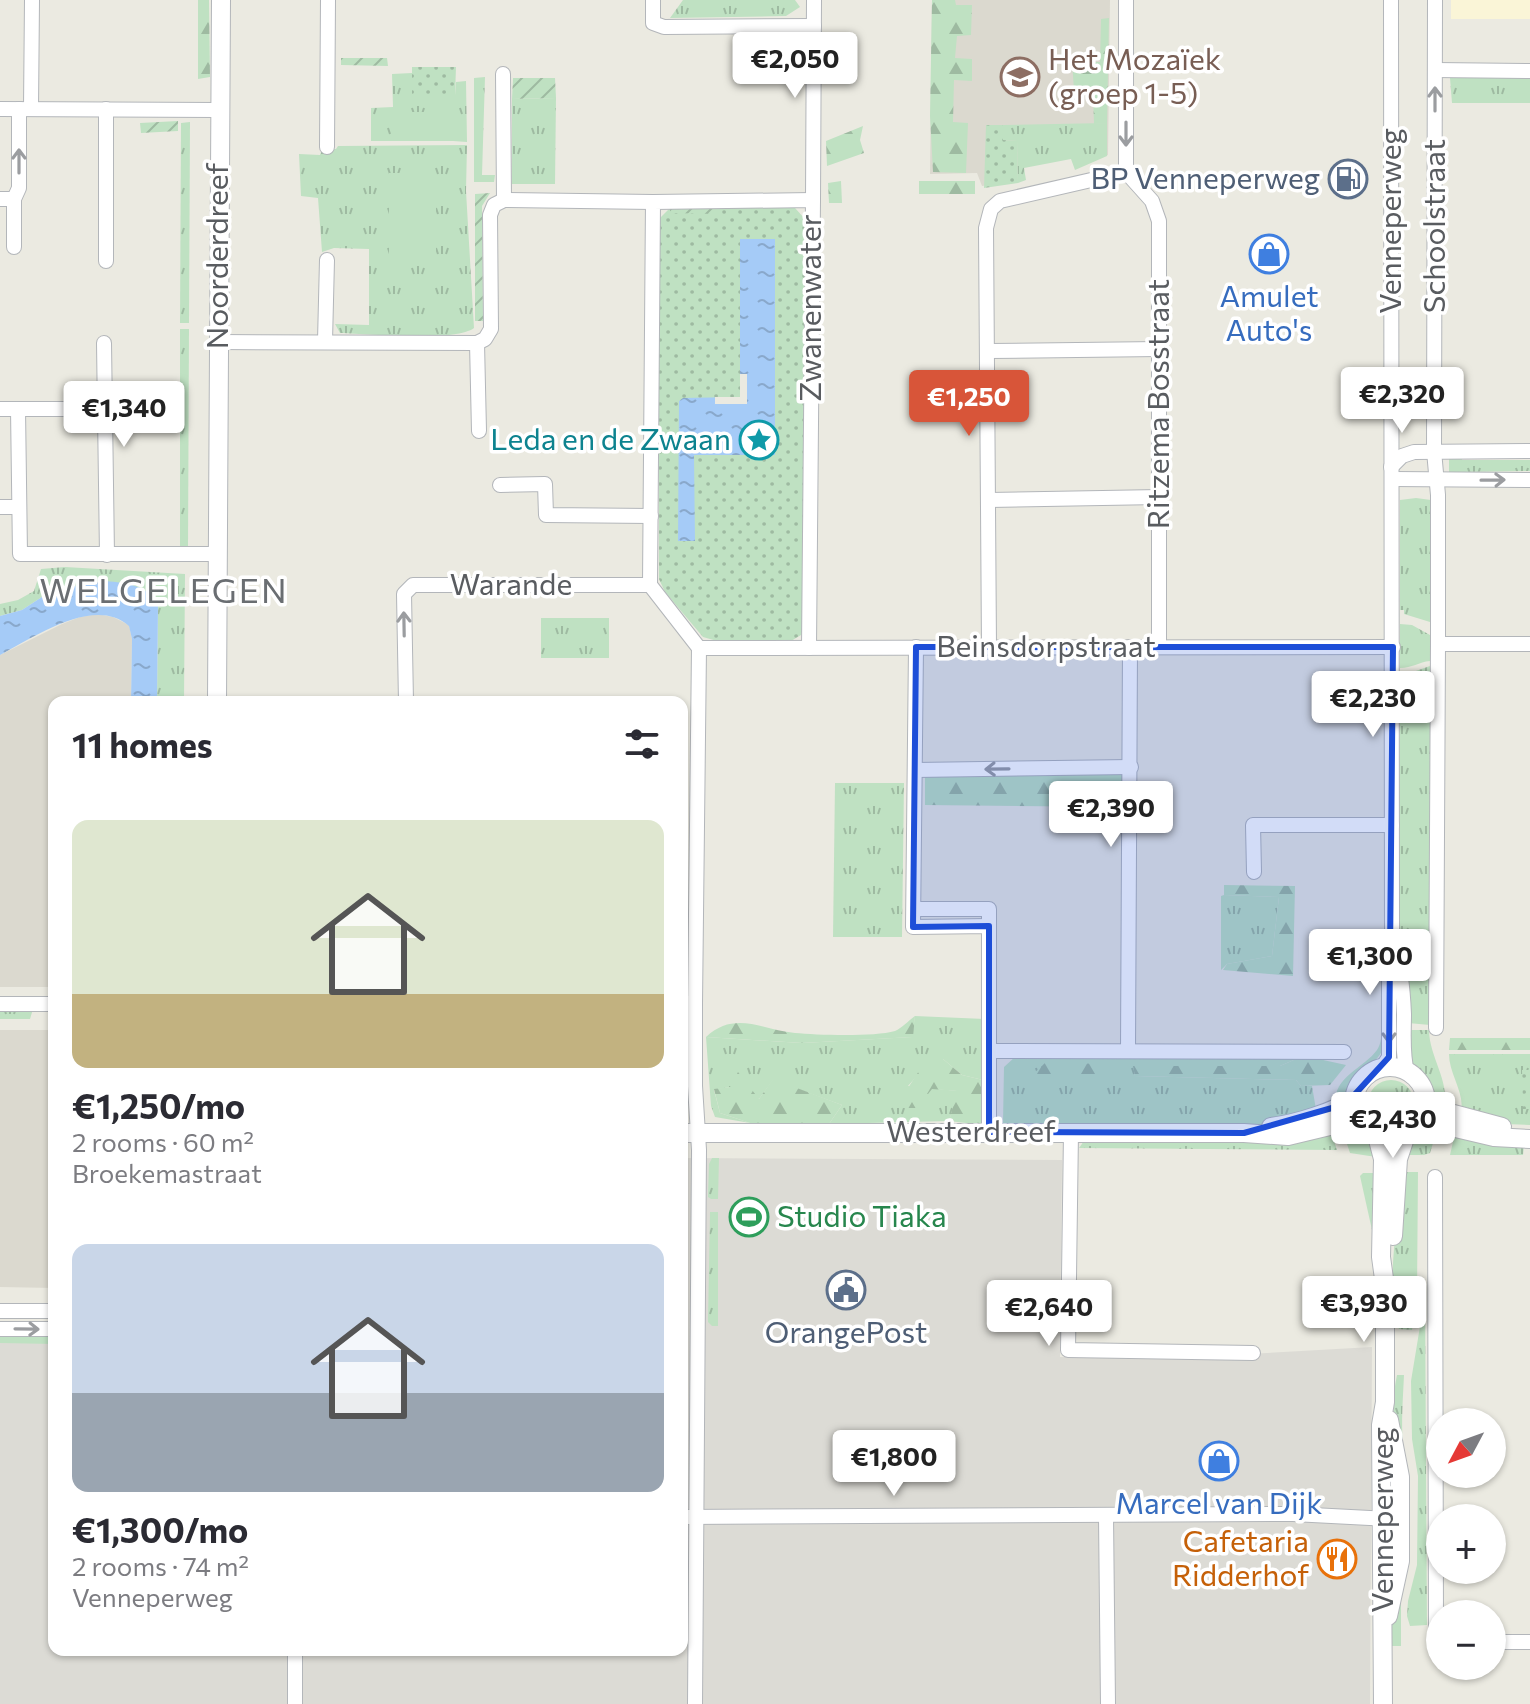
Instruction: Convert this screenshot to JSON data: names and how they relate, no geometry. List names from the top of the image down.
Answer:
{
  "streets": {
    "street": [
      "Venneperweg",
      "Schoolstraat",
      "Noorderdreef",
      "Zwanenwater",
      "Ritzema Bosstraat",
      "Warande",
      "Beinsdorpstraat",
      "Westerdreef"
    ]
  },
  "crossings": [
    ["Venneperweg", "Beinsdorpstraat"],
    ["Venneperweg", "Westerdreef"],
    ["Zwanenwater", "Beinsdorpstraat"],
    ["Ritzema Bosstraat", "Beinsdorpstraat"]
  ],
  "one_way": ["Schoolstraat"],
  "districts": ["WELGELEGEN"],
  "places": {
    "school or university": ["Het Mozaïek (groep 1-5)"],
    "fuel station": ["BP Venneperweg"],
    "shop": ["Amulet Auto's", "Marcel van Dijk"],
    "place": ["Leda en de Zwaan"],
    "sports": ["Studio Tiaka"],
    "public building": ["OrangePost"],
    "restaurant": ["Cafetaria Ridderhof"]
  },
  "north": "bottom left",
  "page": {
    "price": [
      "€2,050",
      "€2,320",
      "€1,250",
      "€1,340",
      "€2,230",
      "€2,390",
      "€1,300",
      "€2,430",
      "€3,930",
      "€2,640",
      "€1,800"
    ],
    "heading": "11 homes",
    "list": [
      {
        "name": "€1,250/mo",
        "note": "2 rooms · 60 m² · Broekemastraat"
      },
      {
        "name": "€1,300/mo",
        "note": "2 rooms · 74 m² · Venneperweg"
      }
    ],
    "map_buttons": ["+", "−"]
  }
}
